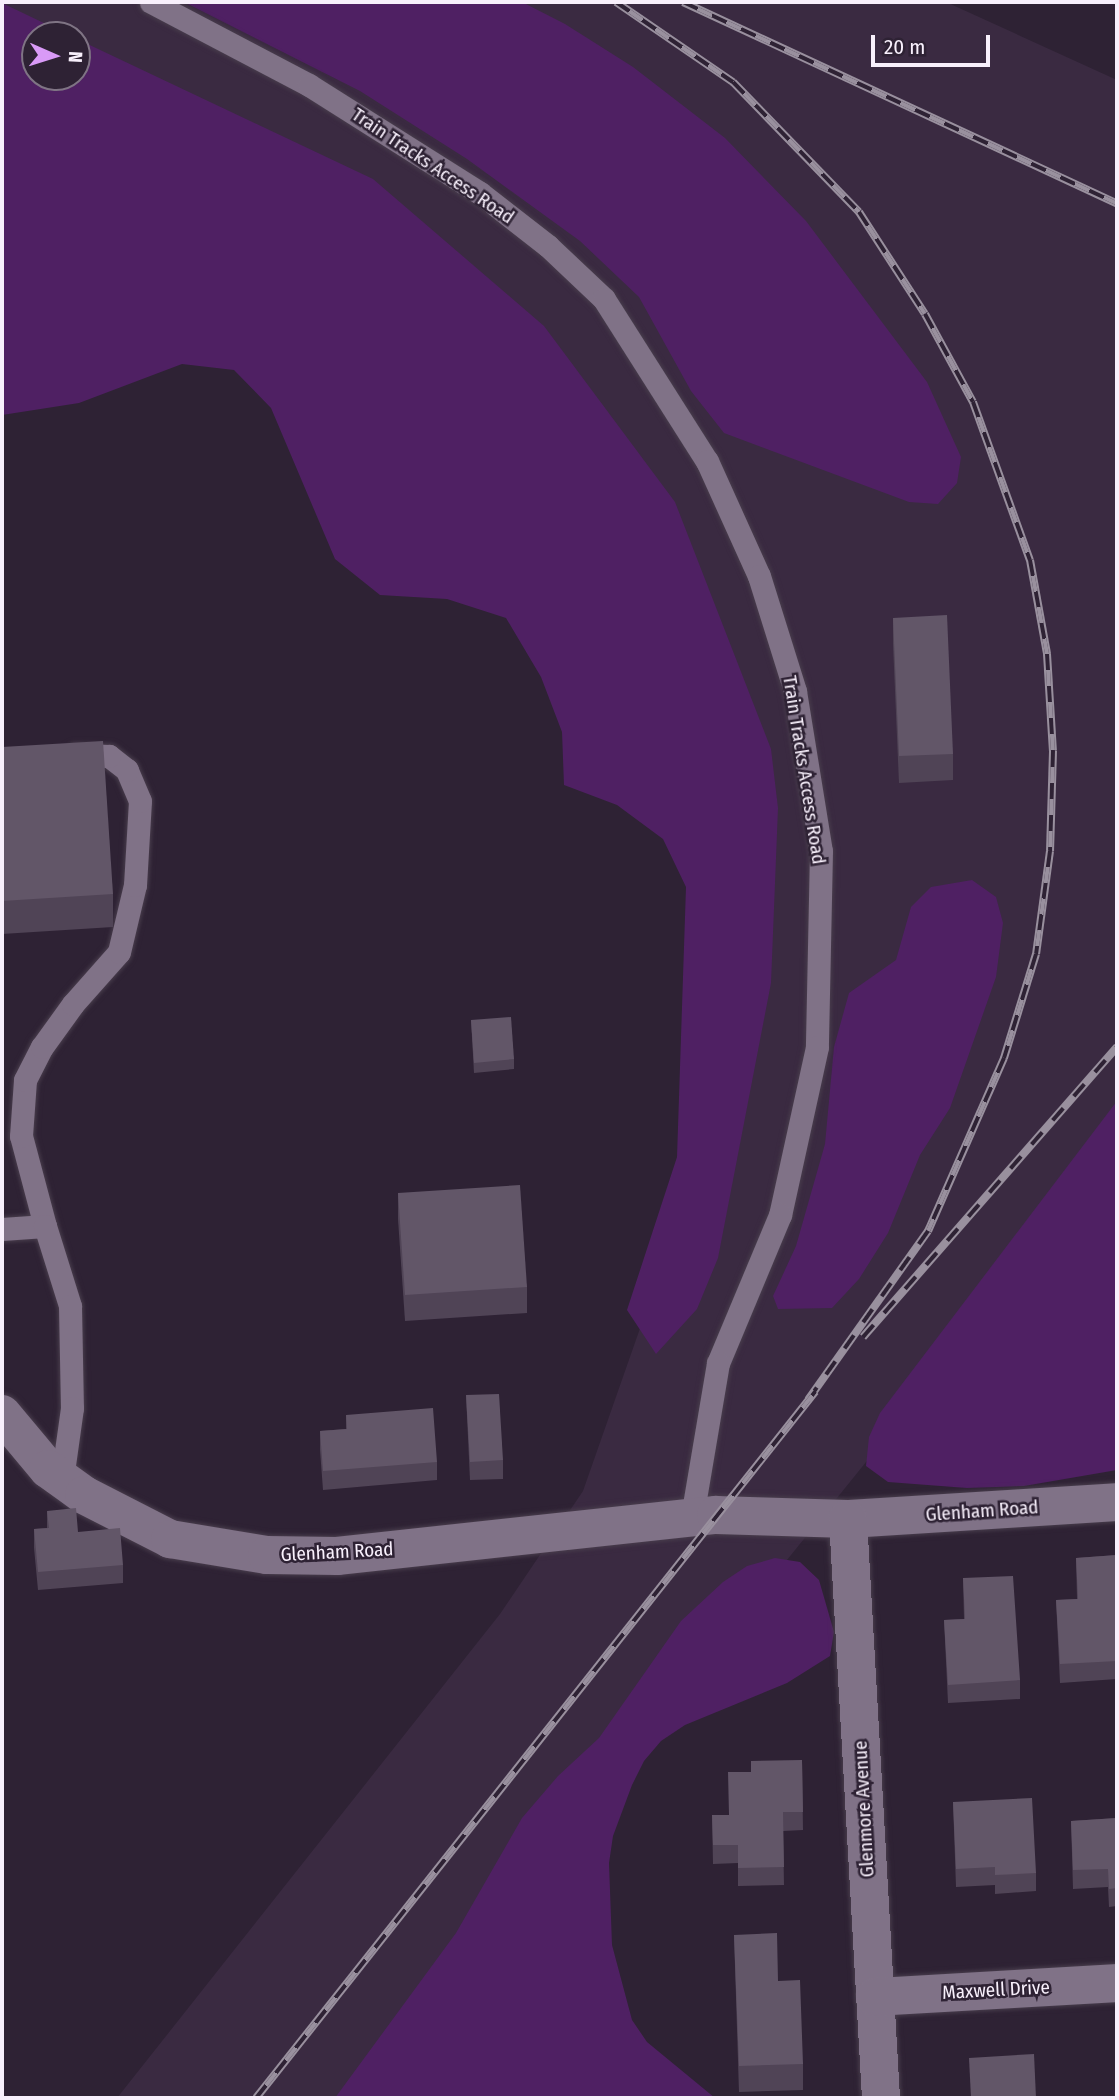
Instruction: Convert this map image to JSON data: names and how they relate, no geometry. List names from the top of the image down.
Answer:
{
  "streets": {
    "street": ["Glenham Road", "Glenmore Avenue", "Maxwell Drive"],
    "lane": ["Train Tracks Access Road"]
  },
  "crossings": [
    ["Train Tracks Access Road", "Glenham Road"],
    ["Glenham Road", "Glenmore Avenue"],
    ["Glenmore Avenue", "Maxwell Drive"]
  ],
  "scale_bar": "20 m",
  "north": "right"
}
